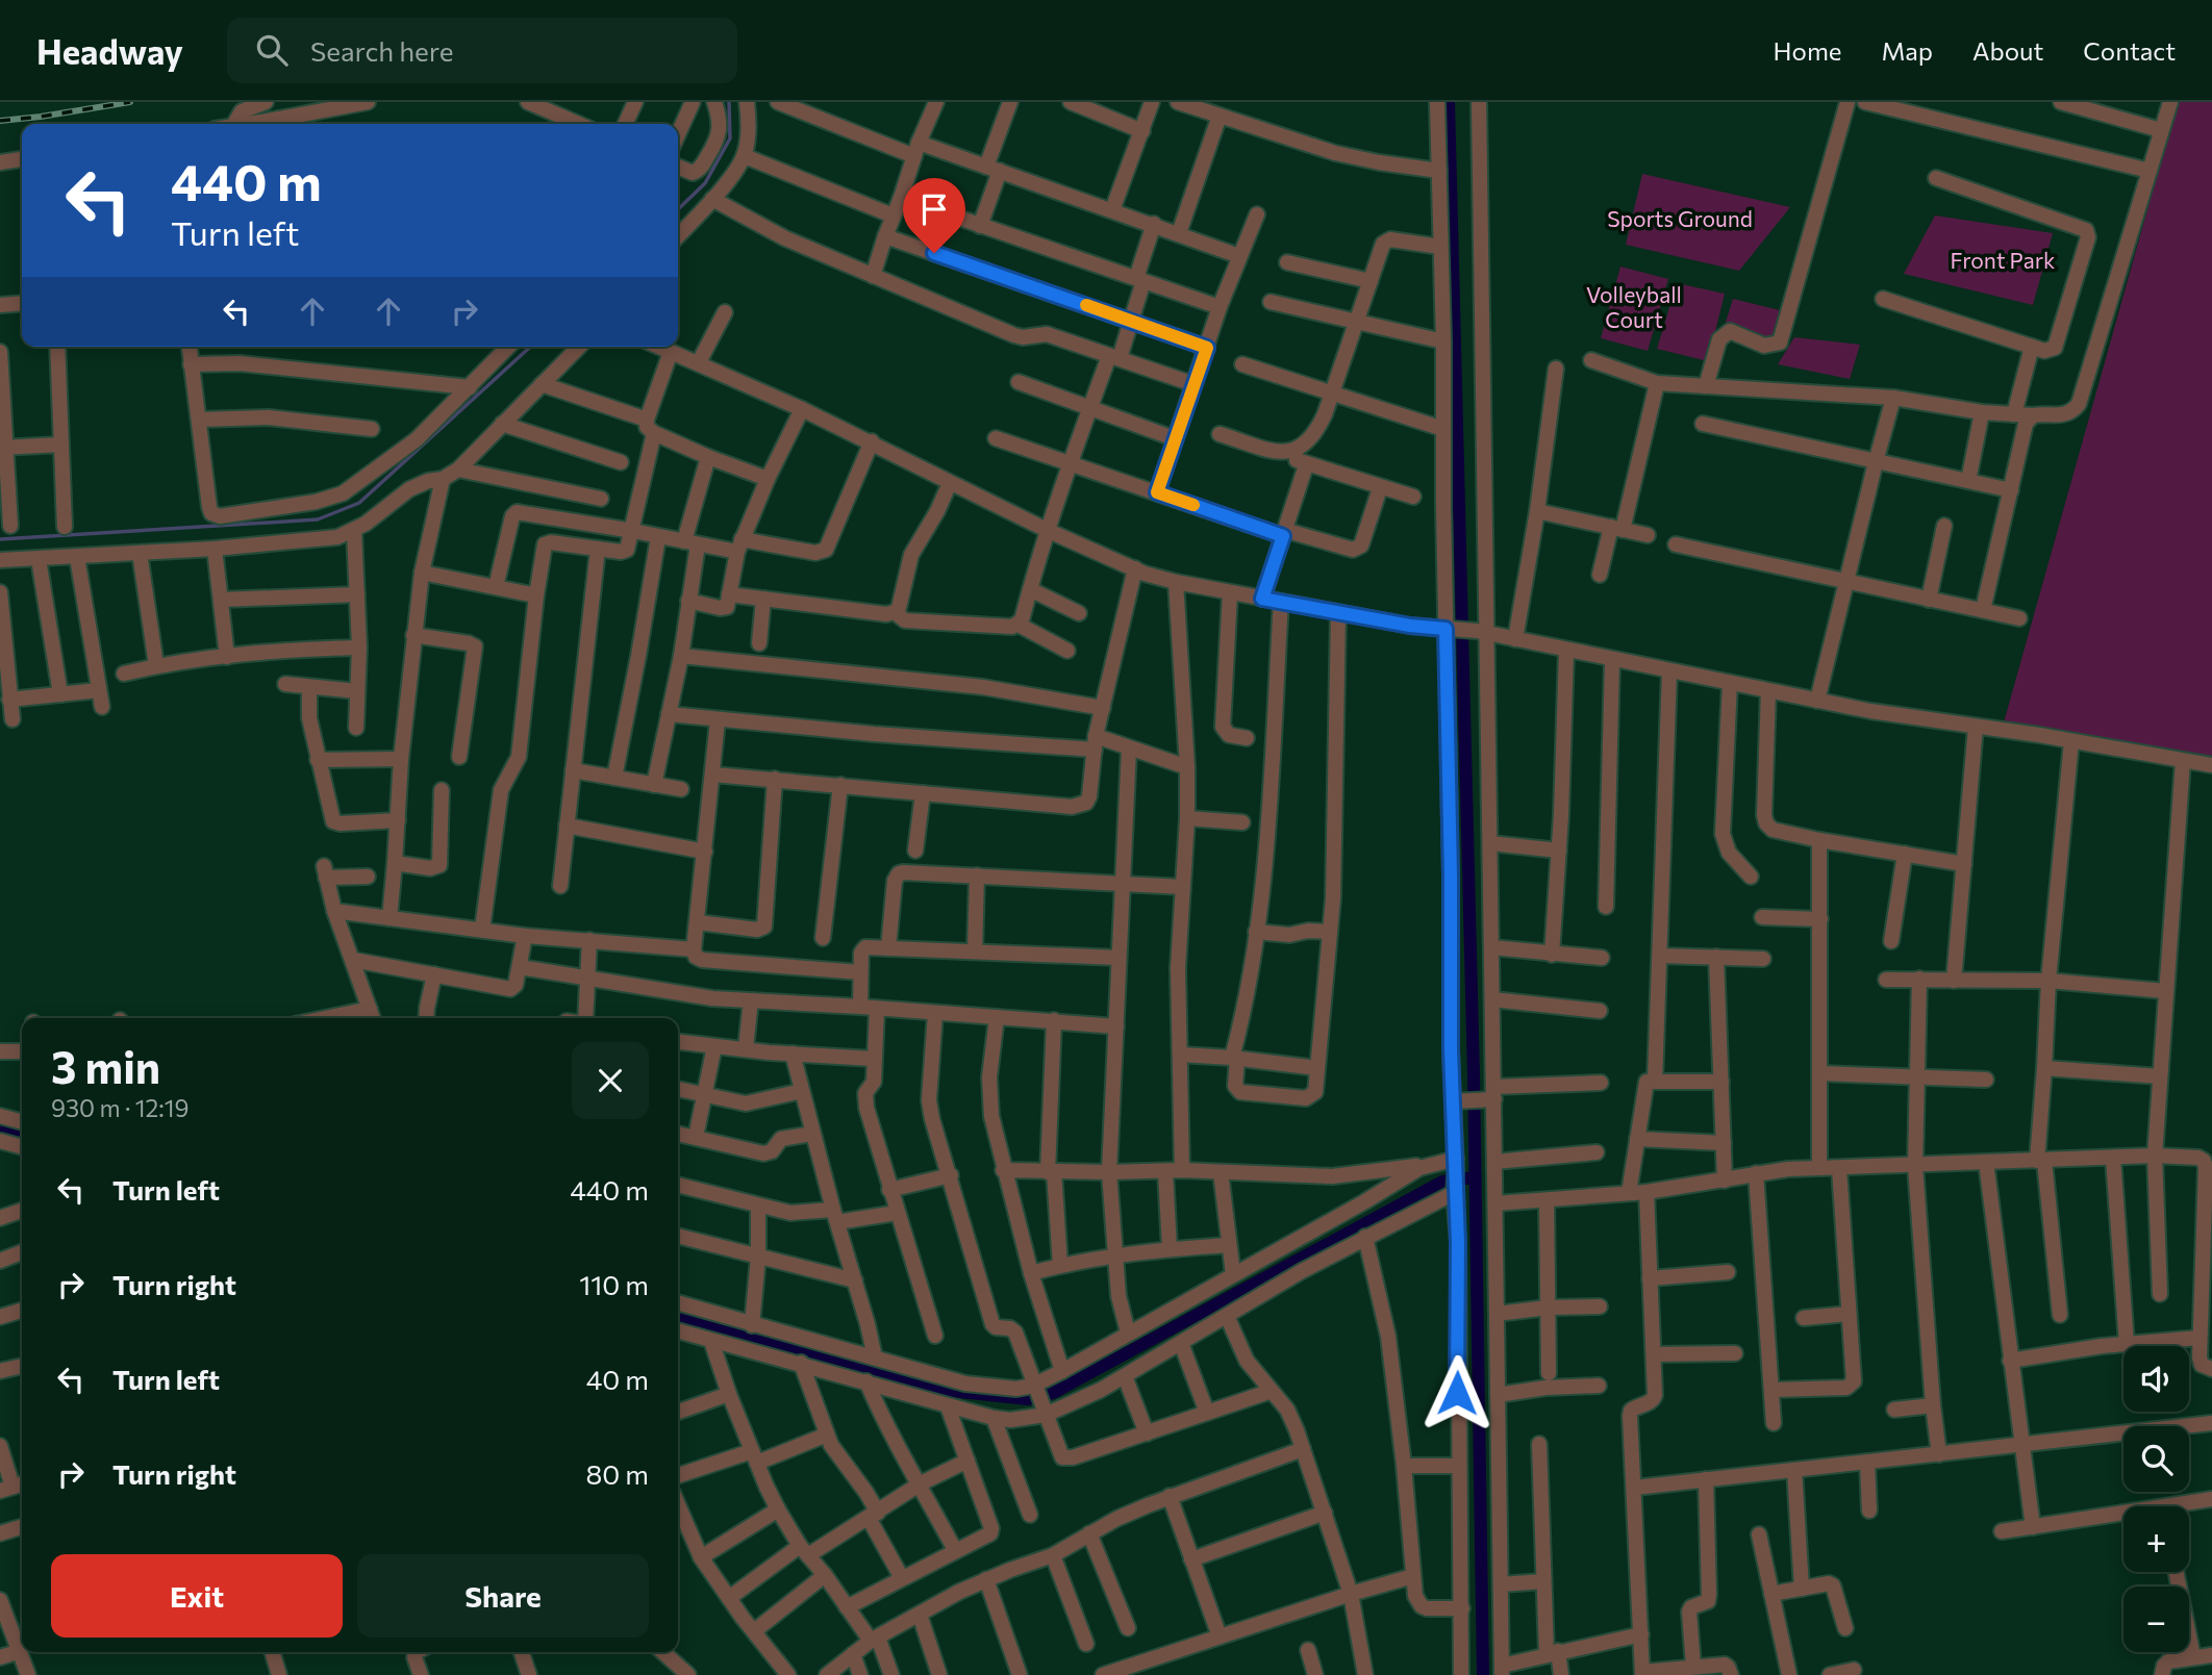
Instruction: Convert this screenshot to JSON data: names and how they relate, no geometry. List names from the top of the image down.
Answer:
{
  "parks": ["Sports Ground", "Front Park", "Volleyball Court"],
  "page": {
    "header": "Headway",
    "search": "Search here",
    "nav": [
      "Home",
      "Map",
      "About",
      "Contact"
    ],
    "turn": ["440 m", "Turn left"],
    "heading": ["3 min", "930 m · 12:19"],
    "list": [
      {
        "name": "Turn left",
        "value": "440 m"
      },
      {
        "name": "Turn right",
        "value": "110 m"
      },
      {
        "name": "Turn left",
        "value": "40 m"
      },
      {
        "name": "Turn right",
        "value": "80 m"
      }
    ],
    "map_buttons": ["+", "−"],
    "buttons": ["Exit", "Share"]
  }
}
